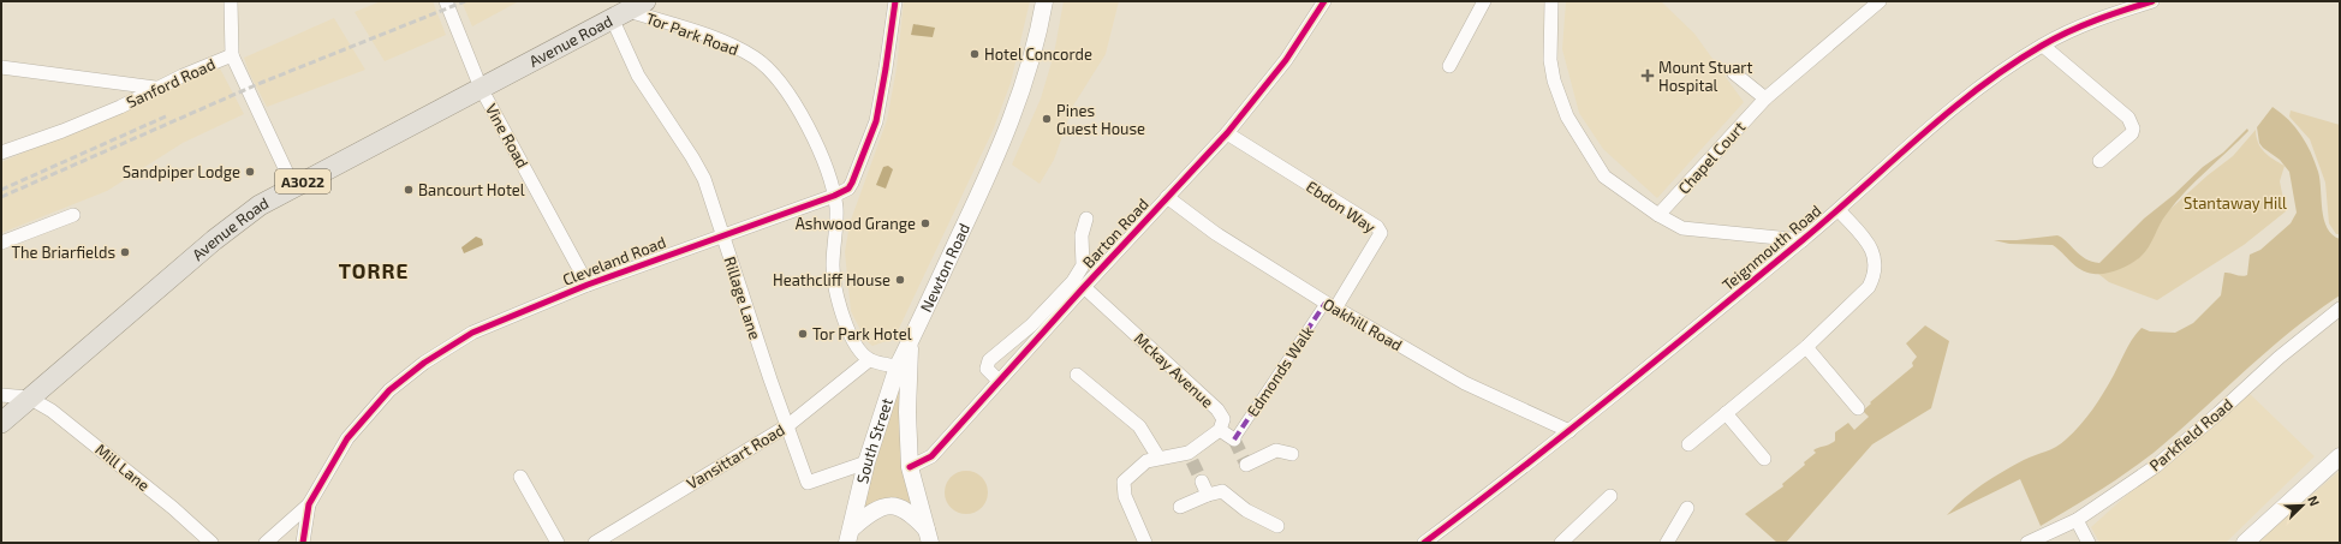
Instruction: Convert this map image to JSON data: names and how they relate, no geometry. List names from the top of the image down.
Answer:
{
  "streets": {
    "main road": ["Avenue Road", "A3022"],
    "street": [
      "Tor Park Road",
      "Sanford Road",
      "Vine Road",
      "Chapel Court",
      "Ebdon Way",
      "Barton Road",
      "Teignmouth Road",
      "Cleveland Road",
      "Newton Road",
      "Rillage Lane",
      "Oakhill Road",
      "Mckay Avenue",
      "Edmonds Walk",
      "Parkfield Road",
      "South Street",
      "Vansittart Road",
      "Mill Lane"
    ]
  },
  "crossings": [
    ["Tor Park Road", "Avenue Road"],
    ["Tor Park Road", "Cleveland Road"],
    ["Tor Park Road", "Rillage Lane"],
    ["Tor Park Road", "Vansittart Road"],
    ["Avenue Road", "Sanford Road"],
    ["Avenue Road", "Vine Road"],
    ["Avenue Road", "Rillage Lane"],
    ["Avenue Road", "Mill Lane"],
    ["Vine Road", "Cleveland Road"],
    ["Ebdon Way", "Barton Road"],
    ["Ebdon Way", "Oakhill Road"],
    ["Ebdon Way", "Edmonds Walk"],
    ["Barton Road", "Newton Road"],
    ["Barton Road", "Oakhill Road"],
    ["Barton Road", "Mckay Avenue"],
    ["Teignmouth Road", "Oakhill Road"],
    ["Cleveland Road", "Rillage Lane"],
    ["Newton Road", "South Street"],
    ["Rillage Lane", "South Street"],
    ["Rillage Lane", "Vansittart Road"],
    ["Oakhill Road", "Edmonds Walk"]
  ],
  "districts": ["TORRE"],
  "parks": ["Stantaway Hill"],
  "places": {
    "other": [
      "Hotel Concorde",
      "Pines Guest House",
      "Sandpiper Lodge",
      "Bancourt Hotel",
      "Ashwood Grange",
      "The Briarfields",
      "Heathcliff House",
      "Tor Park Hotel"
    ],
    "health": ["Mount Stuart Hospital"]
  },
  "north": "top right"
}
